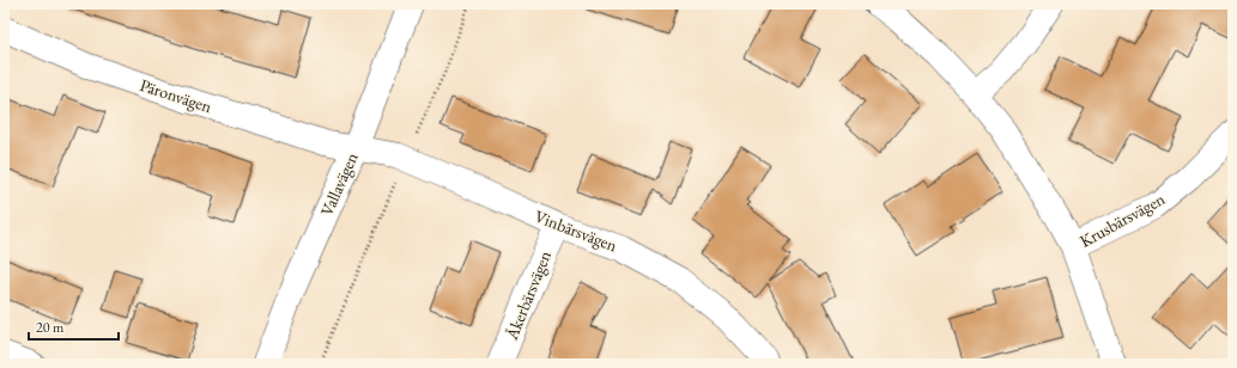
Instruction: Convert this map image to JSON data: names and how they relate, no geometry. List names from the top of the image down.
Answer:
{
  "streets": {
    "street": [
      "Päronvägen",
      "Vallavägen",
      "Krusbärsvägen",
      "Vinbärsvägen",
      "Åkerbärsvägen"
    ]
  },
  "crossings": [
    ["Päronvägen", "Vallavägen"],
    ["Päronvägen", "Vinbärsvägen"],
    ["Vallavägen", "Vinbärsvägen"],
    ["Vinbärsvägen", "Åkerbärsvägen"]
  ],
  "scale_bar": "20 m"
}
